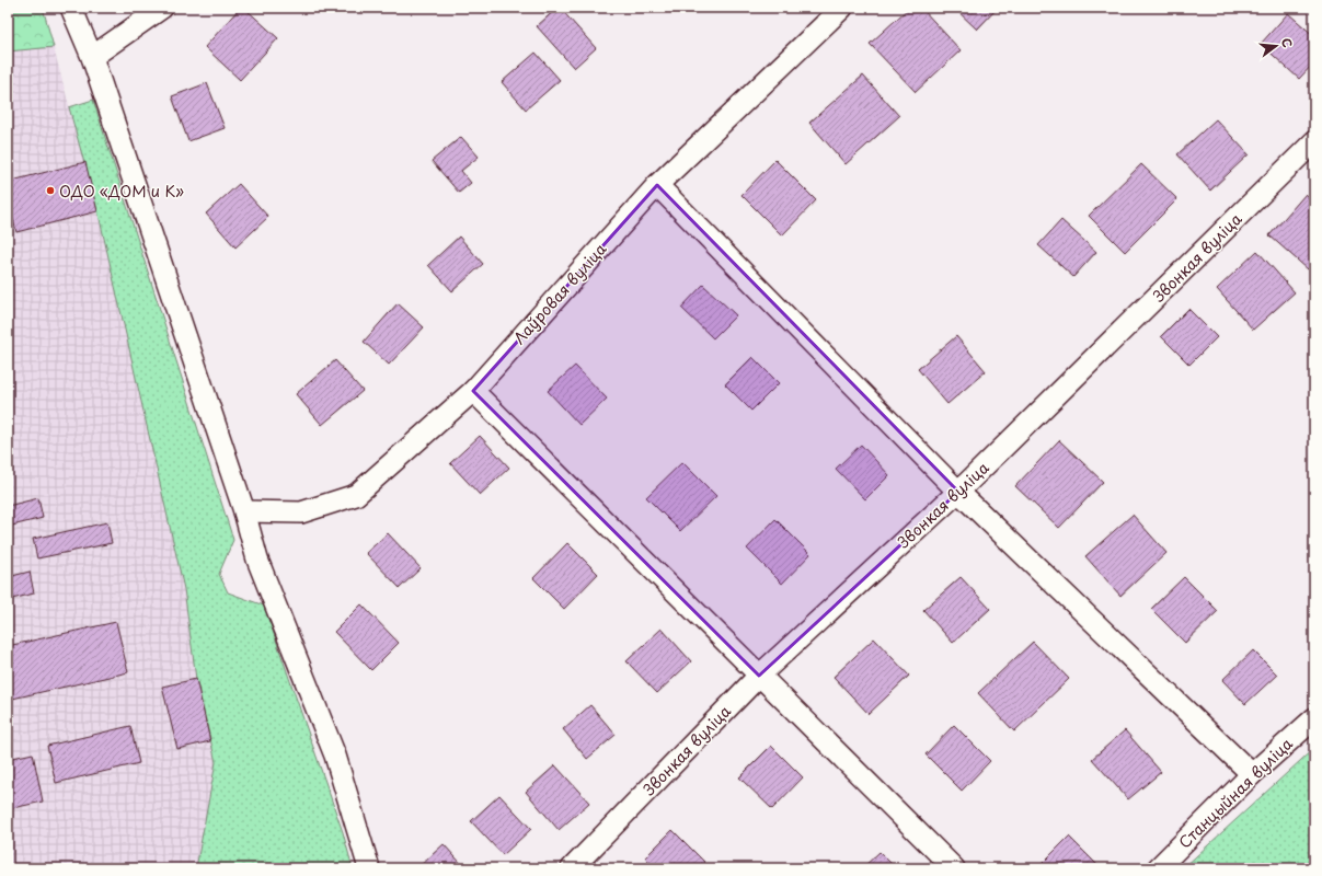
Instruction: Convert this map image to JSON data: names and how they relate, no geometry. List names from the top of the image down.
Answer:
{
  "streets": {
    "street": ["Звонкая вуліца", "Лаўровая вуліца", "Станцыйная вуліца"]
  },
  "places": ["ОДО «ДОМ и К»"],
  "north": "right"
}
